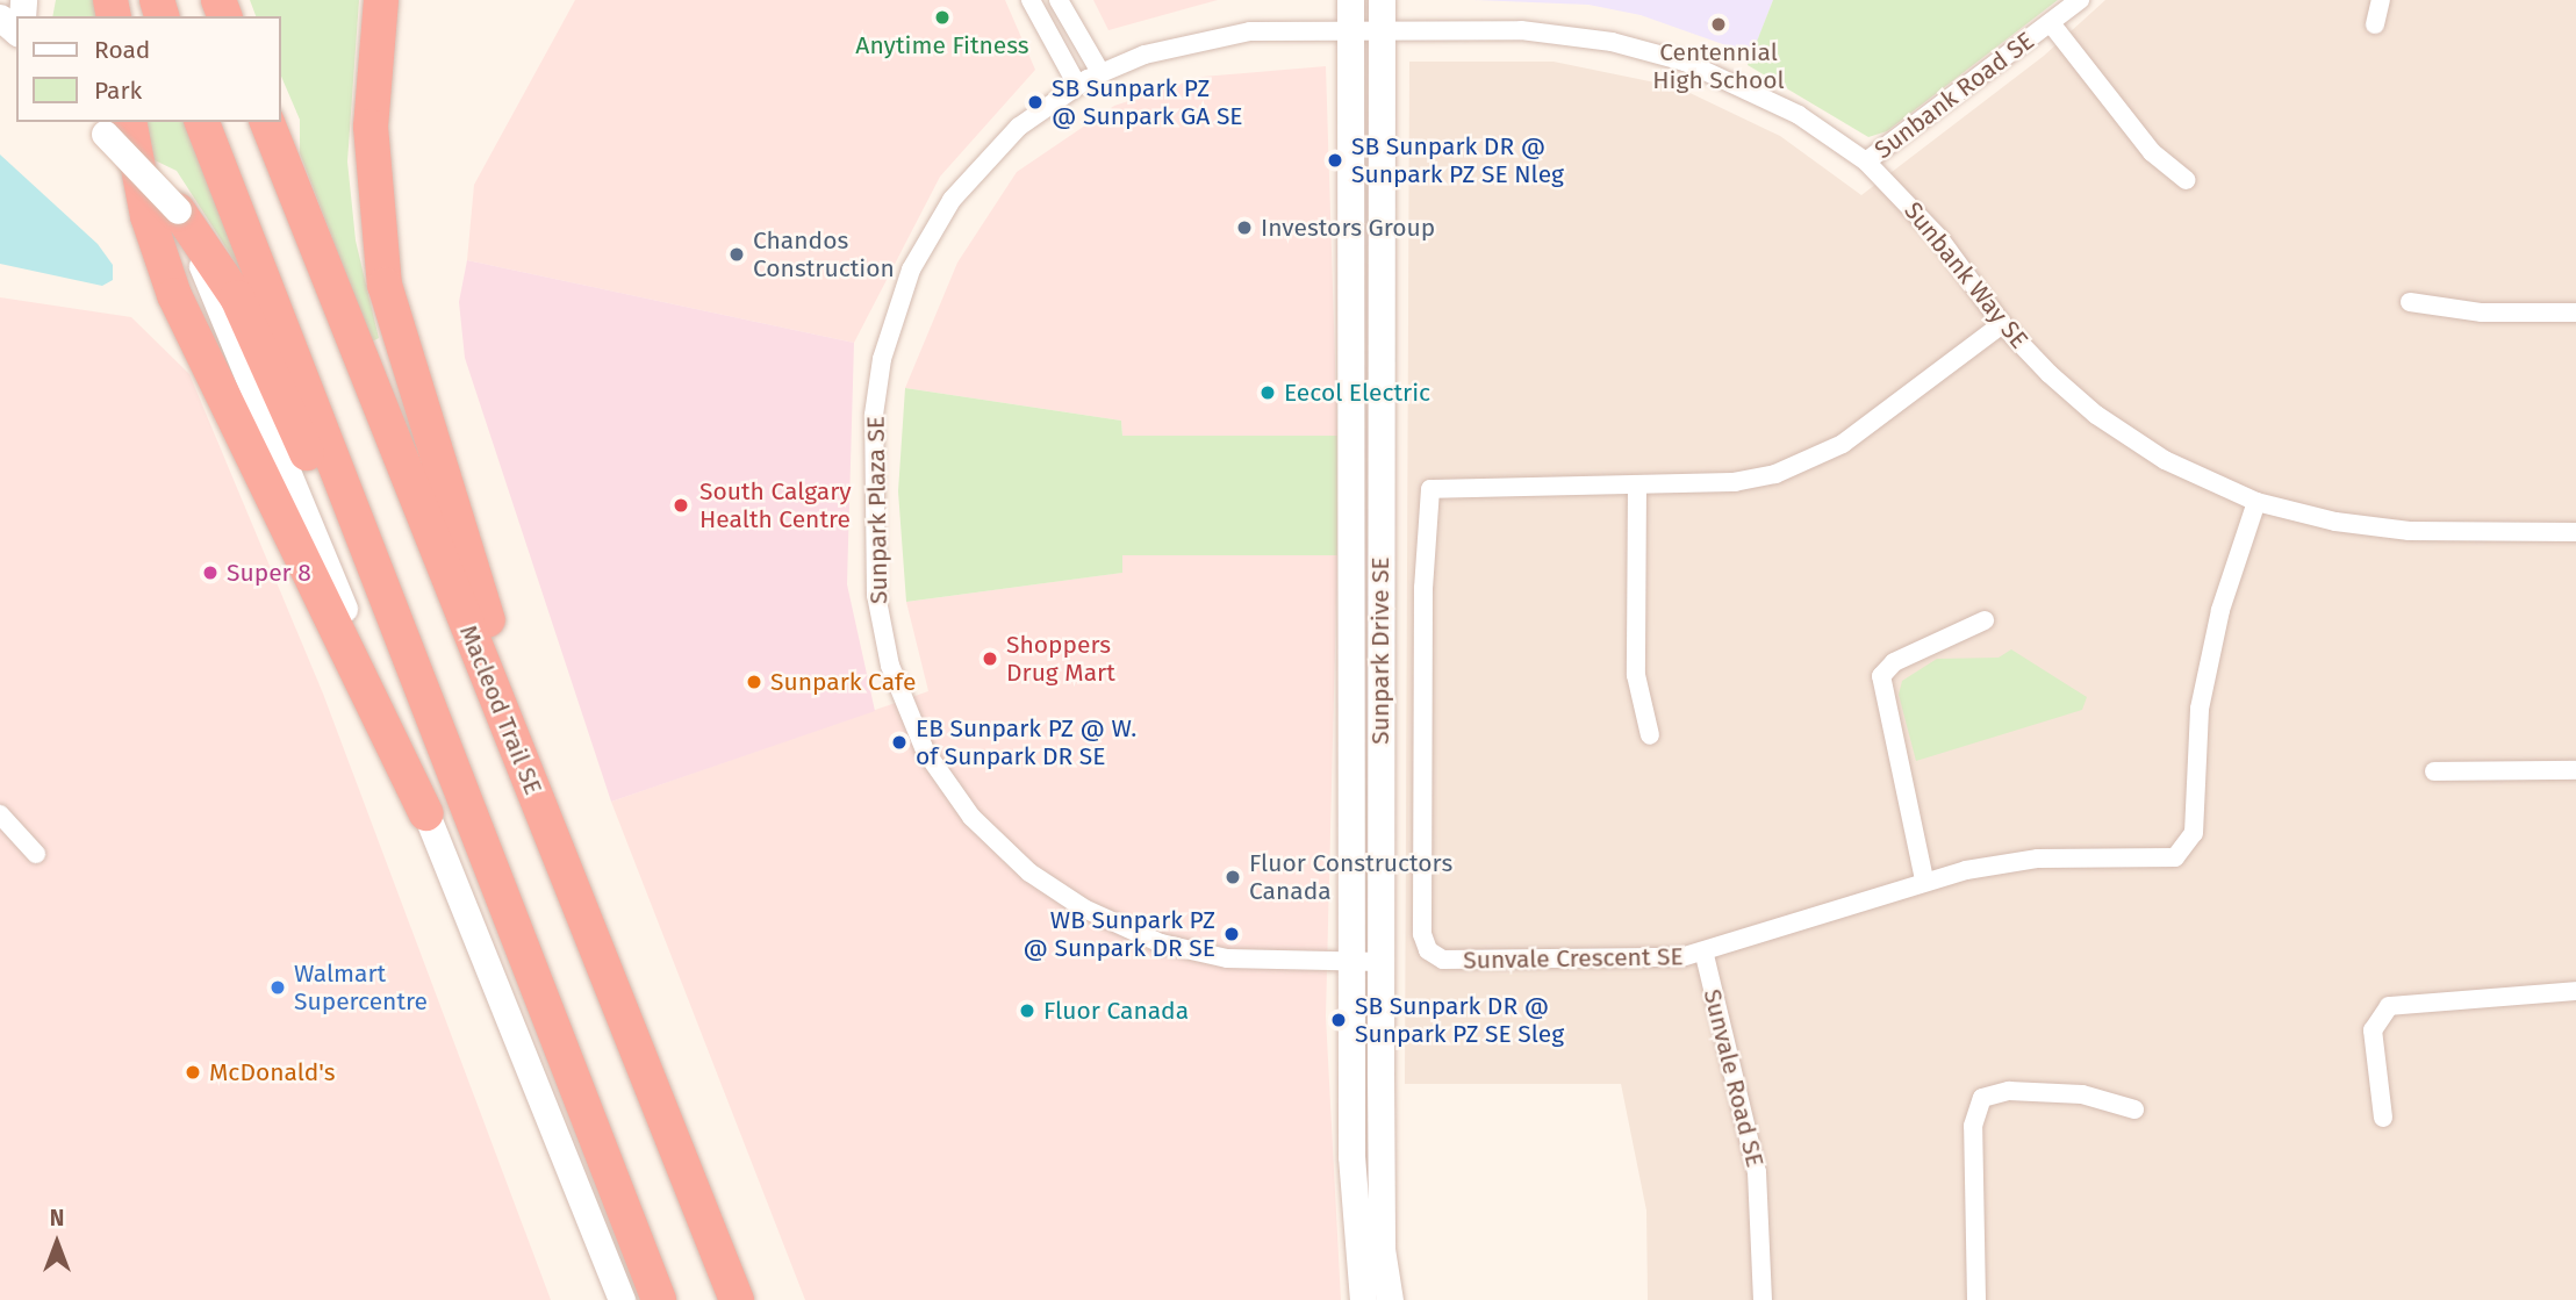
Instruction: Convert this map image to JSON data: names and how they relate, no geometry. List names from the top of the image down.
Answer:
{
  "streets": {
    "highway": ["Macleod Trail SE"],
    "street": [
      "Sunbank Road SE",
      "Sunbank Way SE",
      "Sunpark Plaza SE",
      "Sunpark Drive SE",
      "Sunvale Crescent SE",
      "Sunvale Road SE"
    ]
  },
  "crossings": [
    ["Sunbank Road SE", "Sunbank Way SE"],
    ["Sunbank Way SE", "Sunpark Plaza SE"],
    ["Sunbank Way SE", "Sunpark Drive SE"],
    ["Sunbank Way SE", "Sunvale Crescent SE"],
    ["Sunpark Plaza SE", "Sunpark Drive SE"],
    ["Sunvale Crescent SE", "Sunvale Road SE"]
  ],
  "places": [
    "Anytime Fitness",
    "Centennial High School",
    "SB Sunpark PZ @ Sunpark GA SE",
    "SB Sunpark DR @ Sunpark PZ SE Nleg",
    "Investors Group",
    "Chandos Construction",
    "Eecol Electric",
    "South Calgary Health Centre",
    "Super 8",
    "Shoppers Drug Mart",
    "Sunpark Cafe",
    "EB Sunpark PZ @ W. of Sunpark DR SE",
    "Fluor Constructors Canada",
    "WB Sunpark PZ @ Sunpark DR SE",
    "Walmart Supercentre",
    "Fluor Canada",
    "SB Sunpark DR @ Sunpark PZ SE Sleg",
    "McDonald's"
  ],
  "legend": ["Road", "Park"],
  "north": "top"
}
